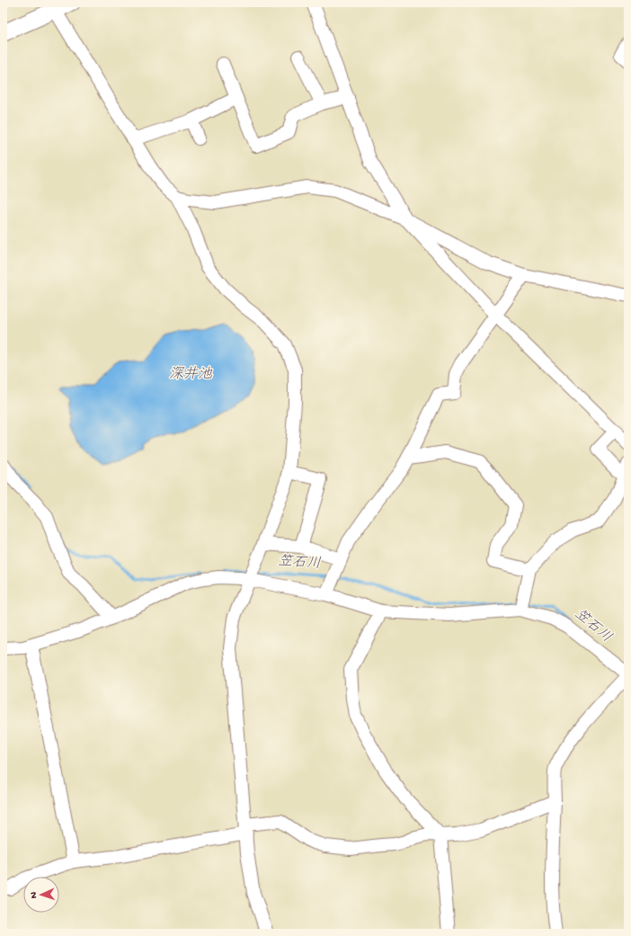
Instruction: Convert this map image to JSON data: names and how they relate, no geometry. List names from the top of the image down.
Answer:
{
  "water": ["深井池", "笠石川"],
  "north": "left"
}
